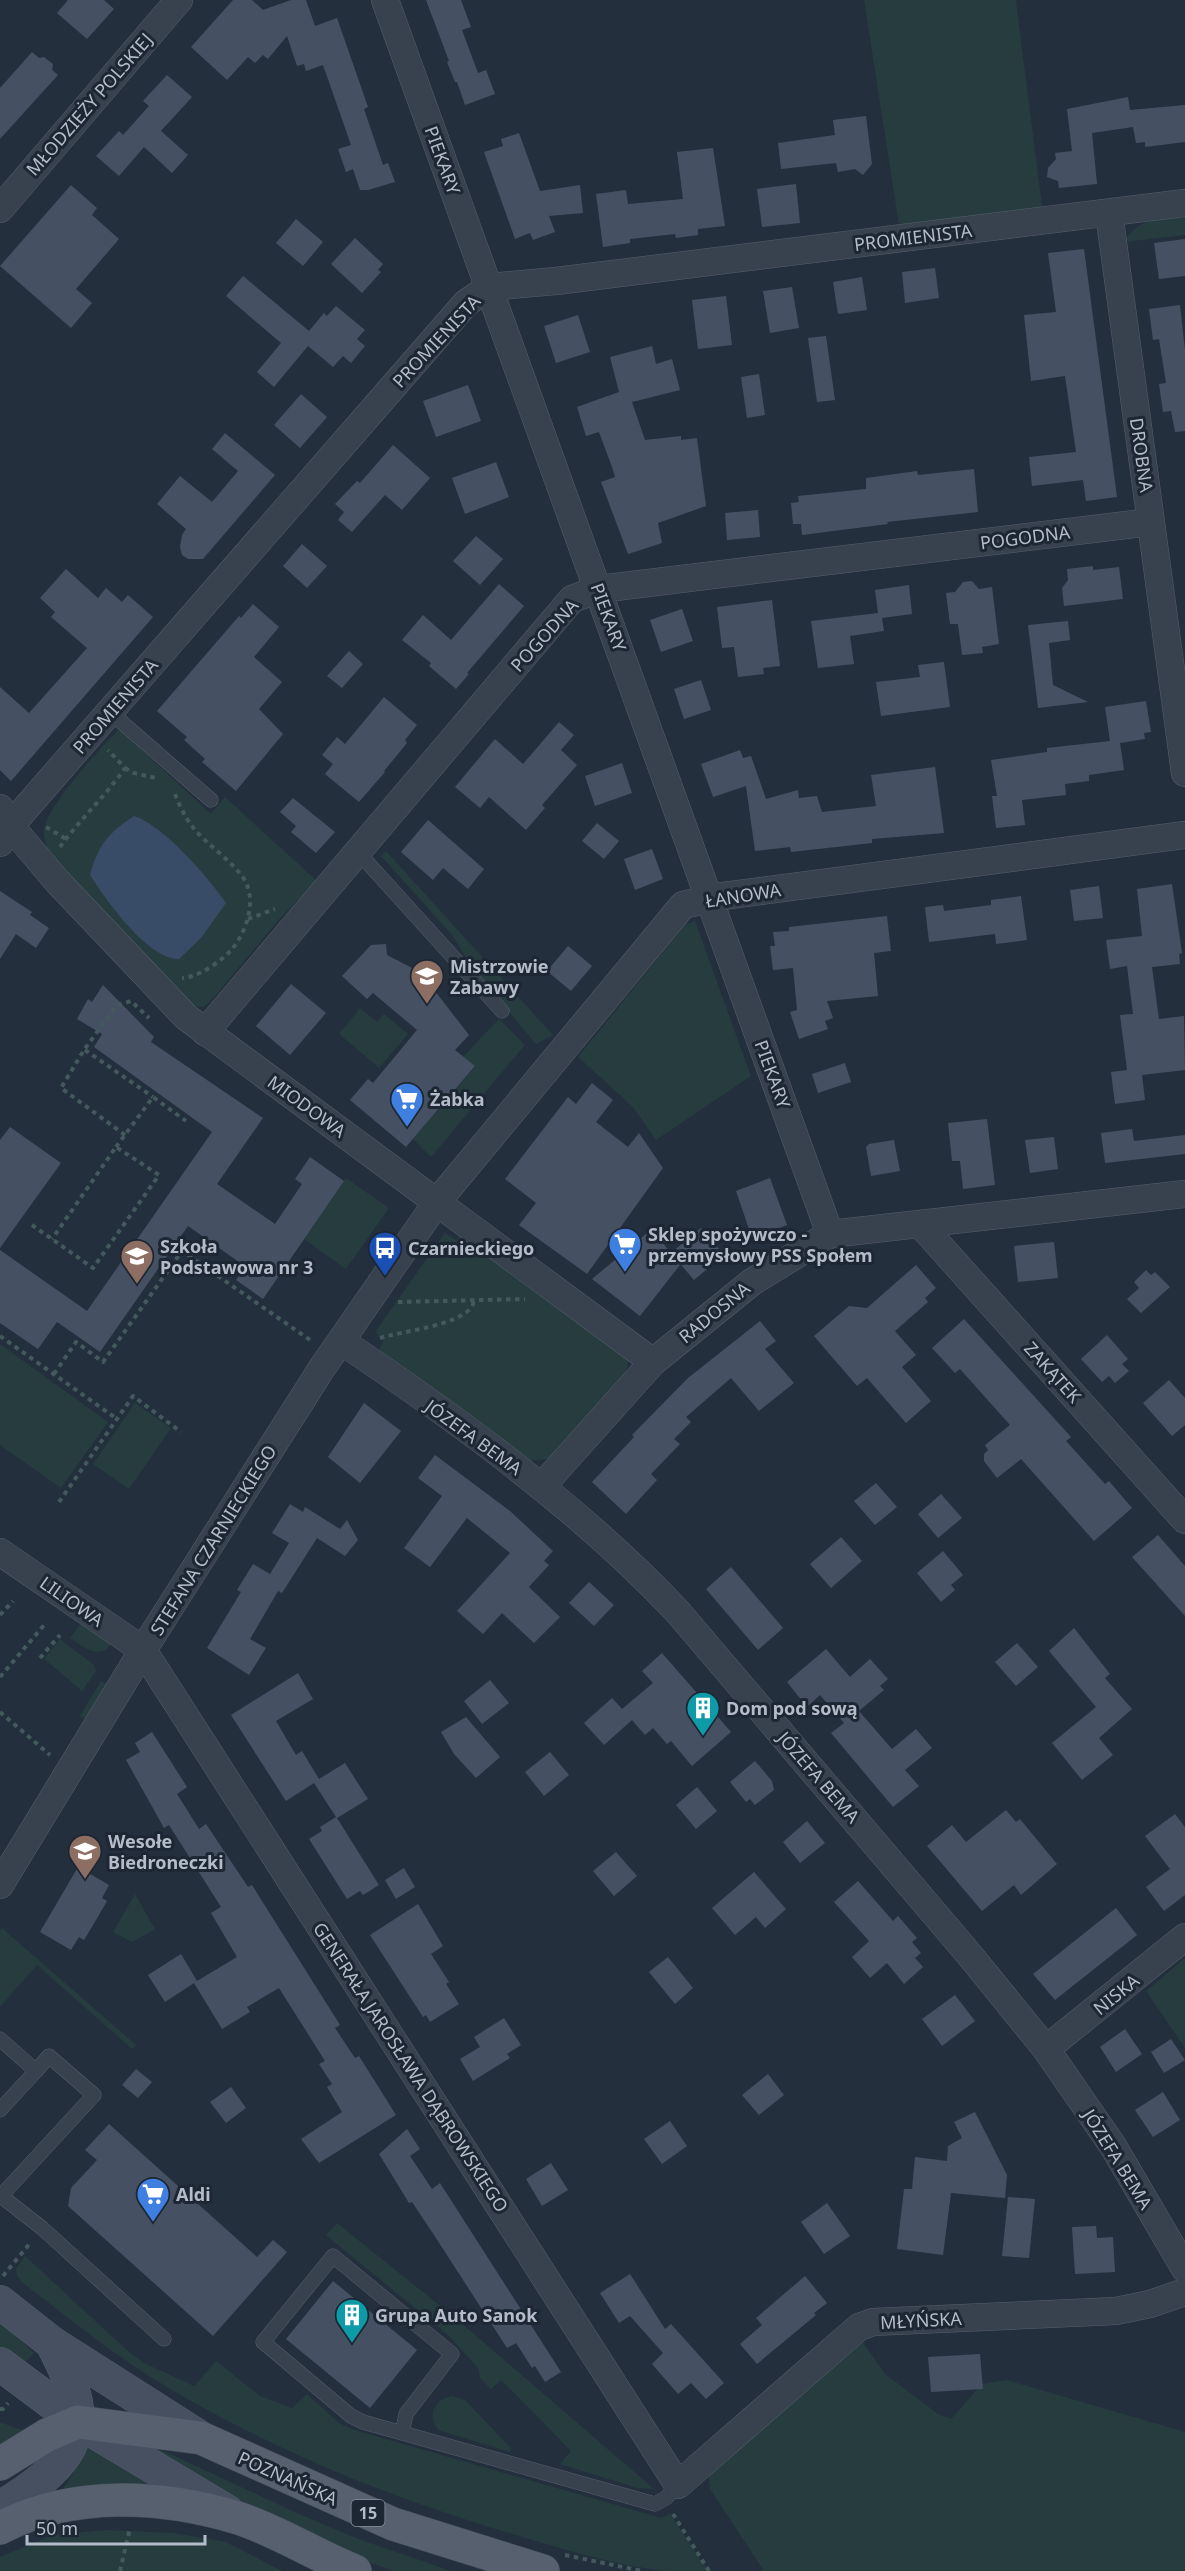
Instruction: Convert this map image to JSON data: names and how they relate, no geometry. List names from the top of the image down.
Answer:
{
  "streets": {
    "main road": ["POZNAŃSKA", "15"],
    "street": [
      "MŁODZIEŻY POLSKIEJ",
      "PIEKARY",
      "PROMIENISTA",
      "DROBNA",
      "POGODNA",
      "ŁANOWA",
      "MIODOWA",
      "RADOSNA",
      "ZAKĄTEK",
      "JÓZEFA BEMA",
      "STEFANA CZARNIECKIEGO",
      "LILIOWA",
      "NISKA",
      "GENERAŁA JAROSŁAWA DĄBROWSKIEGO",
      "MŁYŃSKA"
    ]
  },
  "crossings": [
    ["PIEKARY", "PROMIENISTA"],
    ["PIEKARY", "POGODNA"],
    ["PIEKARY", "ŁANOWA"],
    ["PIEKARY", "RADOSNA"],
    ["PROMIENISTA", "DROBNA"],
    ["PROMIENISTA", "MIODOWA"],
    ["DROBNA", "POGODNA"],
    ["POGODNA", "MIODOWA"],
    ["ŁANOWA", "MIODOWA"],
    ["ŁANOWA", "STEFANA CZARNIECKIEGO"],
    ["MIODOWA", "RADOSNA"],
    ["MIODOWA", "STEFANA CZARNIECKIEGO"],
    ["RADOSNA", "ZAKĄTEK"],
    ["RADOSNA", "JÓZEFA BEMA"],
    ["JÓZEFA BEMA", "STEFANA CZARNIECKIEGO"],
    ["JÓZEFA BEMA", "NISKA"],
    ["STEFANA CZARNIECKIEGO", "LILIOWA"],
    ["STEFANA CZARNIECKIEGO", "GENERAŁA JAROSŁAWA DĄBROWSKIEGO"],
    ["LILIOWA", "GENERAŁA JAROSŁAWA DĄBROWSKIEGO"],
    ["GENERAŁA JAROSŁAWA DĄBROWSKIEGO", "MŁYŃSKA"],
    ["POZNAŃSKA", "15"]
  ],
  "places": {
    "school or university": ["Mistrzowie Zabawy", "Szkoła Podstawowa nr 3", "Wesołe Biedroneczki"],
    "supermarket": ["Żabka", "Sklep spożywczo - przemysłowy PSS Społem", "Aldi"],
    "bus stop": ["Czarnieckiego"],
    "building": ["Dom pod sową", "Grupa Auto Sanok"]
  },
  "scale_bar": "50 m"
}
